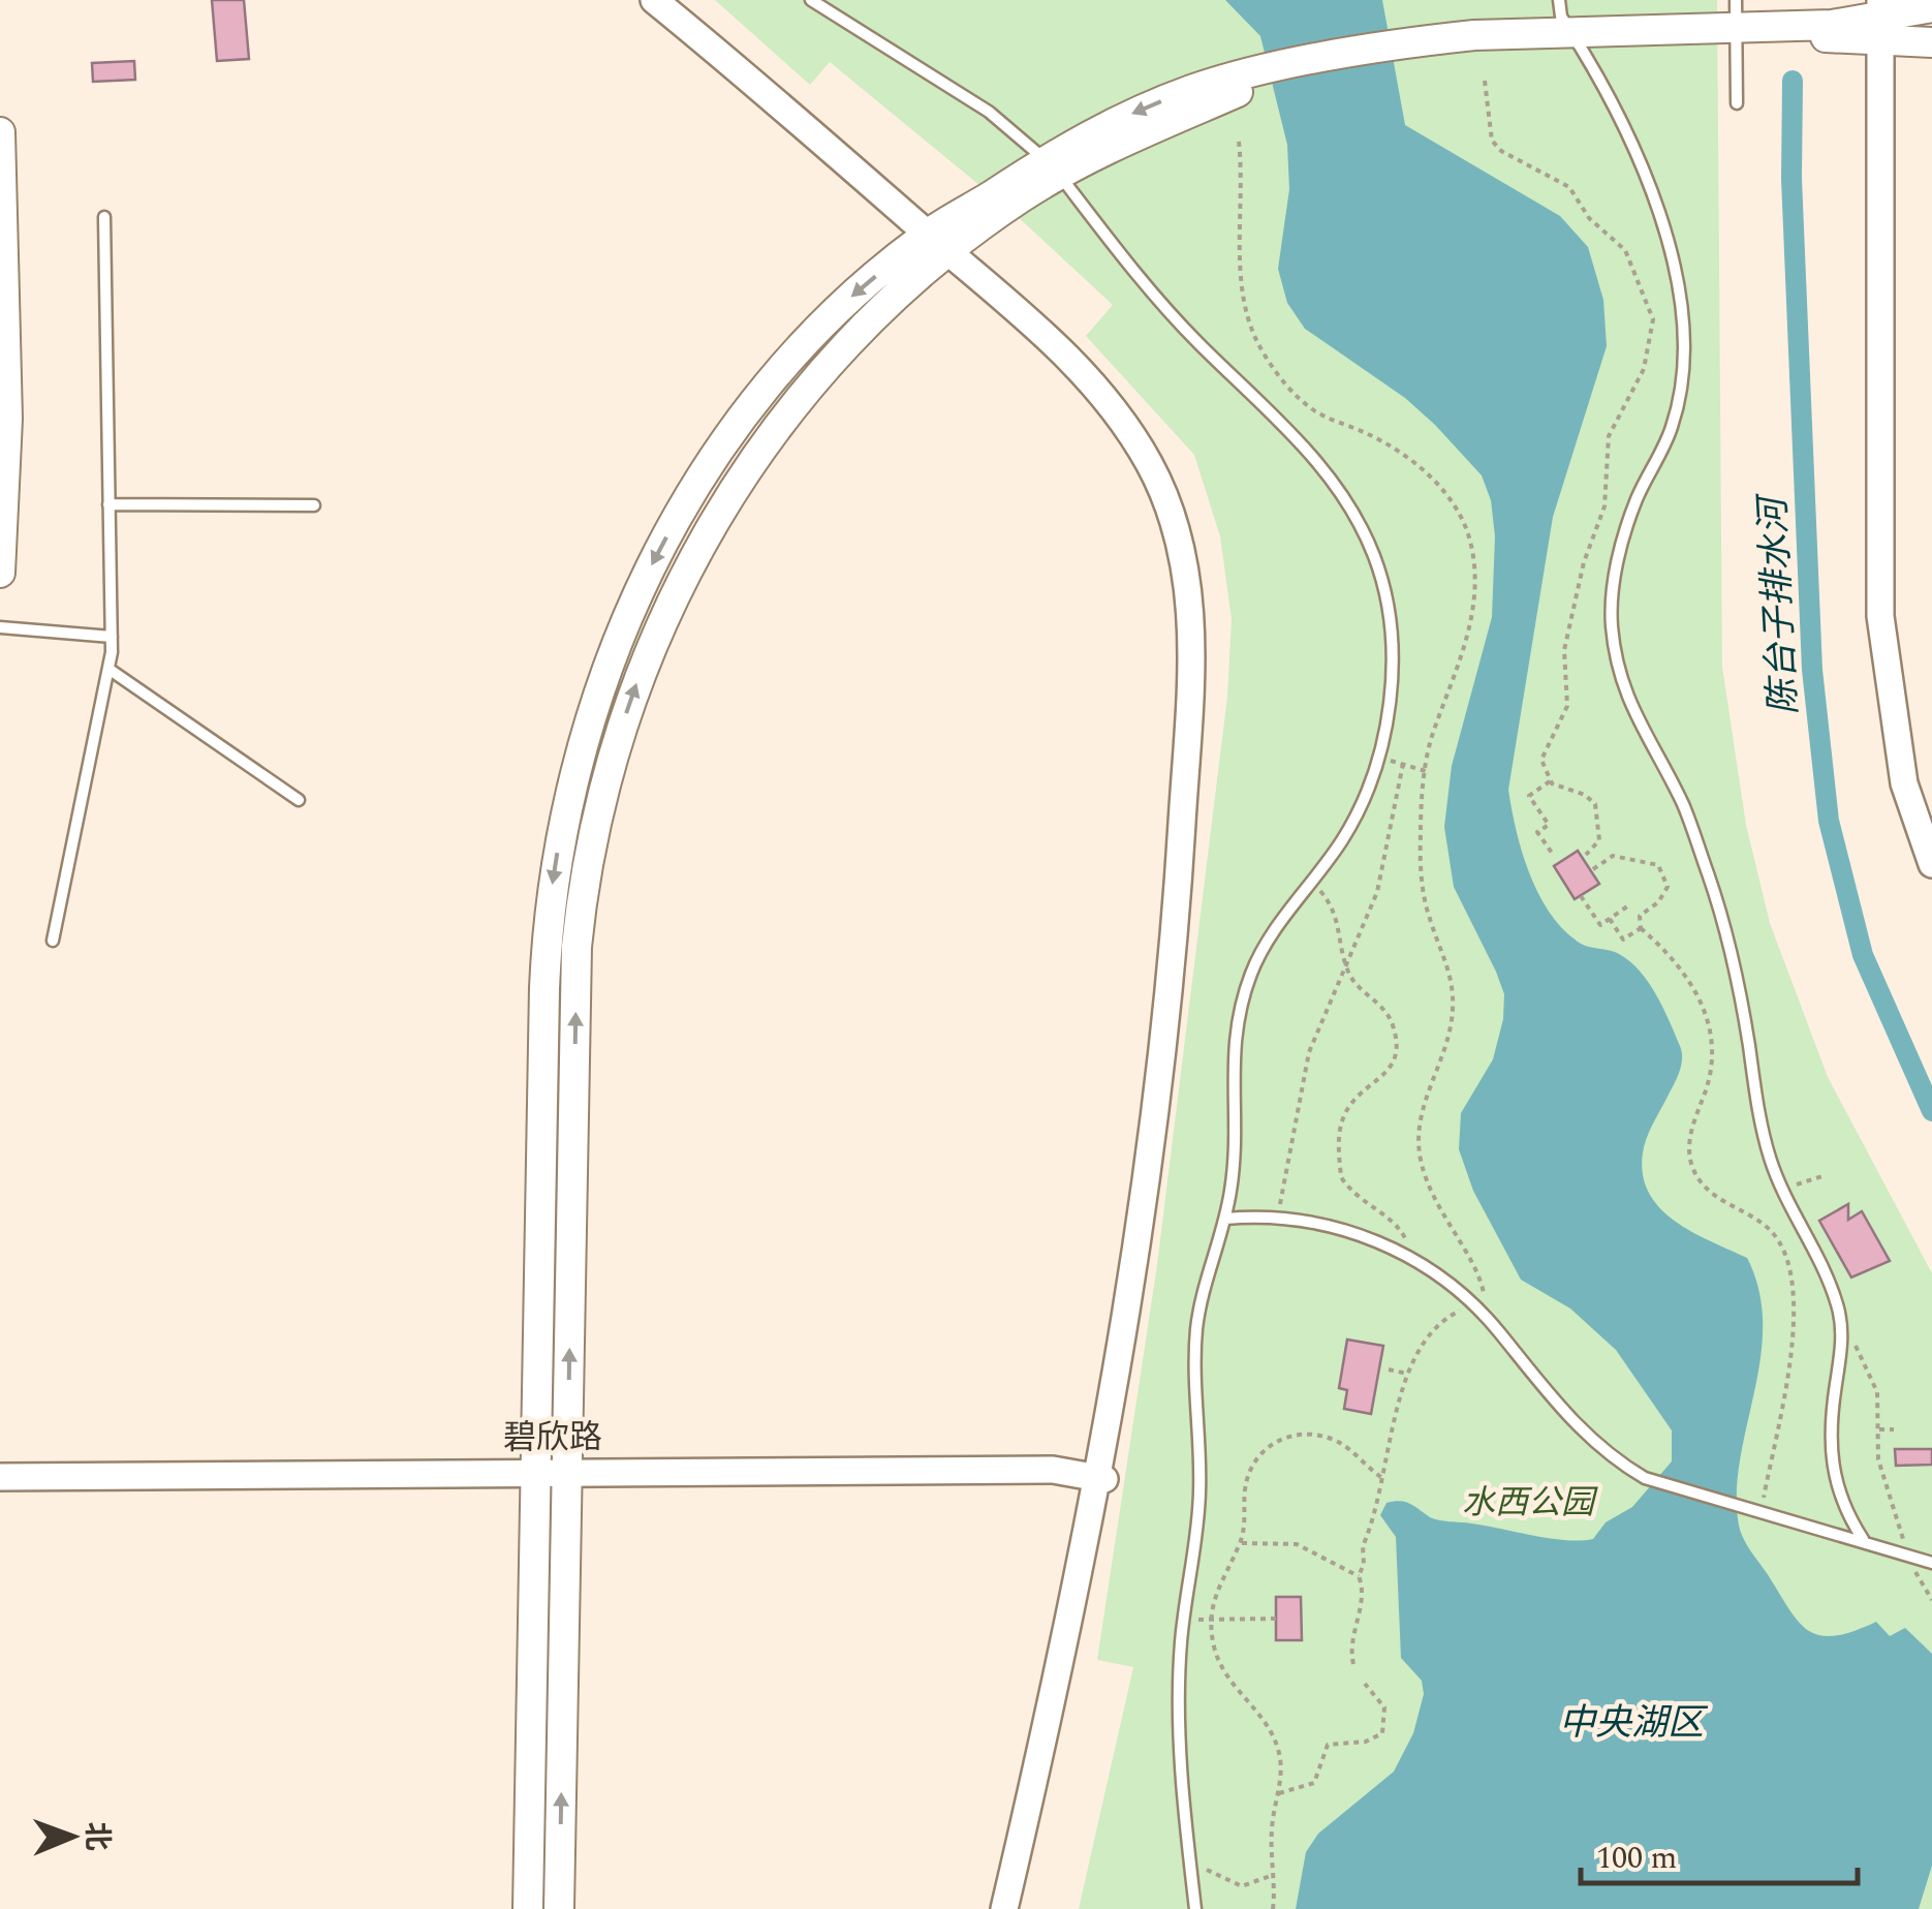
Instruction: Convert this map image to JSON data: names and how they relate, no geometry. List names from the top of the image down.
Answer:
{
  "streets": {
    "street": ["碧欣路"]
  },
  "water": ["陈台子排水河", "中央湖区"],
  "parks": ["水西公园"],
  "scale_bar": "100 m",
  "north": "right"
}
